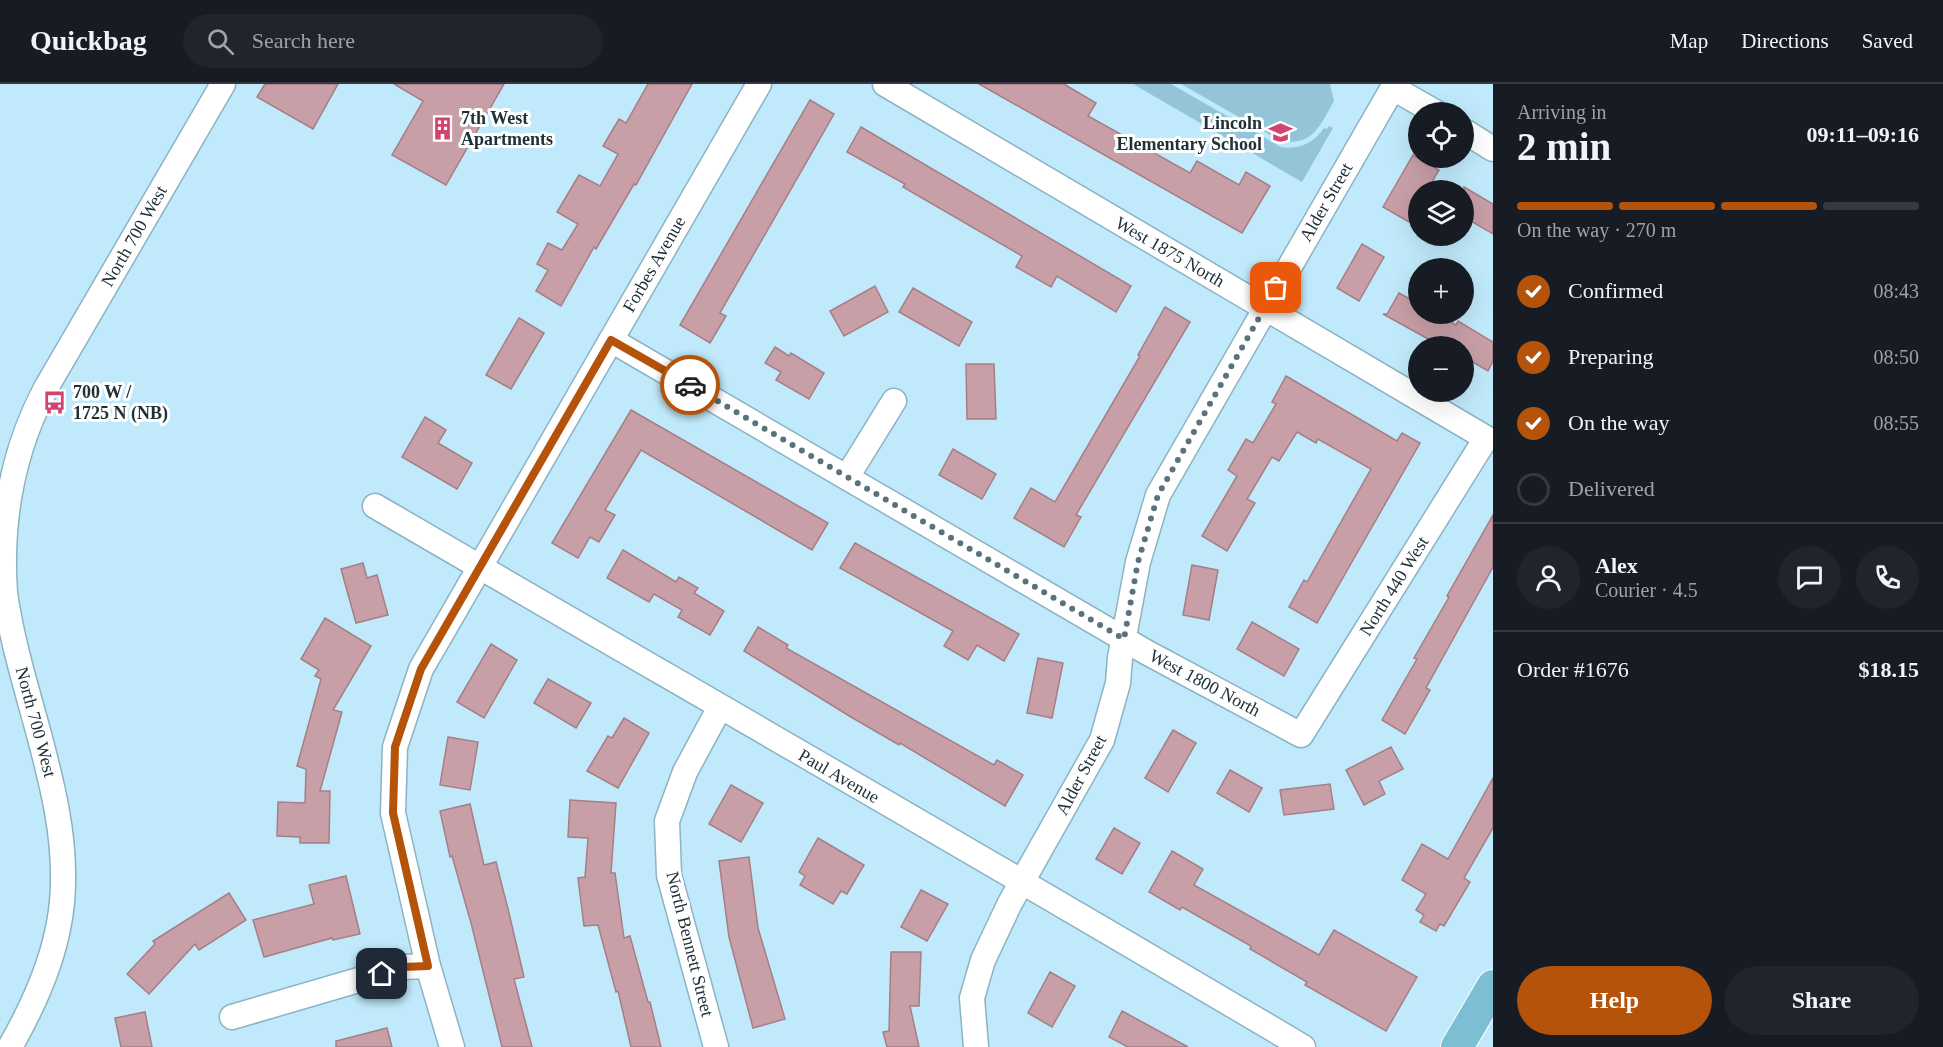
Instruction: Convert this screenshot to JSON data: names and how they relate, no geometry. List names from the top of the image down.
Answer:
{
  "streets": {
    "street": [
      "Alder Street",
      "North 700 West",
      "West 1875 North",
      "Forbes Avenue",
      "North 440 West",
      "West 1800 North",
      "Paul Avenue",
      "North Bennett Street"
    ]
  },
  "crossings": [
    ["Alder Street", "West 1875 North"],
    ["Alder Street", "West 1800 North"],
    ["Alder Street", "Paul Avenue"],
    ["West 1875 North", "North 440 West"],
    ["Forbes Avenue", "West 1800 North"],
    ["Forbes Avenue", "Paul Avenue"],
    ["North 440 West", "West 1800 North"],
    ["Paul Avenue", "North Bennett Street"]
  ],
  "places": {
    "building": ["7th West Apartments"],
    "school or university": ["Lincoln Elementary School"],
    "bus stop": ["700 W / 1725 N (NB)"]
  },
  "page": {
    "header": "Quickbag",
    "search": "Search here",
    "nav": ["Map", "Directions", "Saved"],
    "heading": ["2 min", "Arriving in", "09:11–09:16"],
    "panel": [
      "Alex",
      "Courier · 4.5",
      "Order #1676",
      "$18.15"
    ],
    "map_buttons": ["+", "−"],
    "bar": "On the way · 270 m",
    "list": [
      ["Confirmed", "08:43"],
      ["Preparing", "08:50"],
      ["On the way", "08:55"],
      "Delivered"
    ],
    "buttons": ["Help", "Share"]
  }
}
